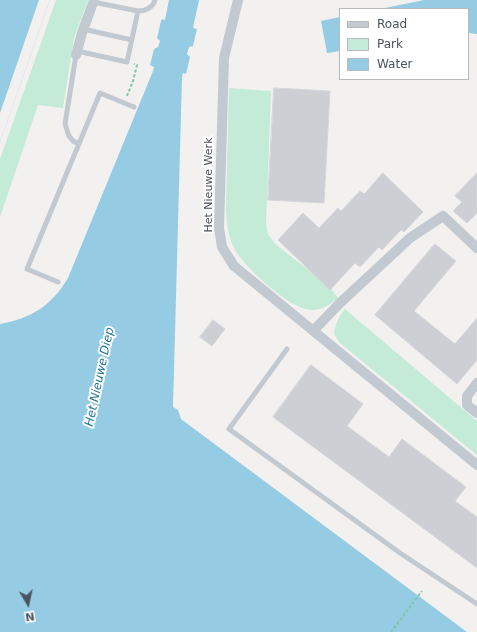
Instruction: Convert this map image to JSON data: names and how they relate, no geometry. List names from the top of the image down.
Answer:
{
  "streets": {
    "street": ["Het Nieuwe Werk"]
  },
  "water": ["Het Nieuwe Diep"],
  "legend": ["Road", "Park", "Water"],
  "north": "bottom"
}
